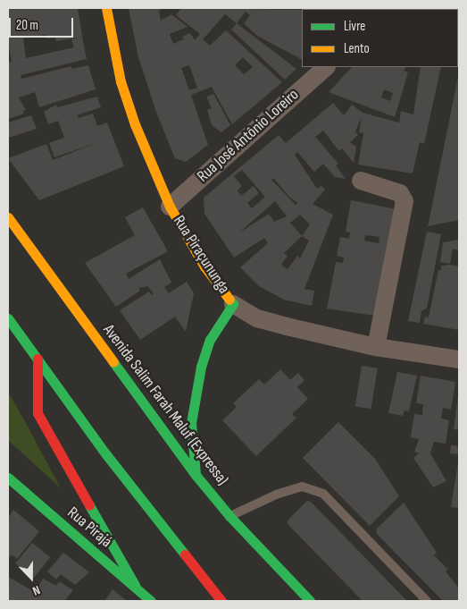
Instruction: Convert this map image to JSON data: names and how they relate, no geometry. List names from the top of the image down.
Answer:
{
  "streets": {
    "main road": ["Rua Piraçununga", "Avenida Salim Farah Maluf (Expressa)", "Rua Pirajá"],
    "street": ["Rua José Antônio Loreiro"]
  },
  "crossings": [
    ["Rua José Antônio Loreiro", "Rua Piraçununga"]
  ],
  "legend": ["Livre", "Lento"],
  "scale_bar": "20 m",
  "north": "bottom"
}
